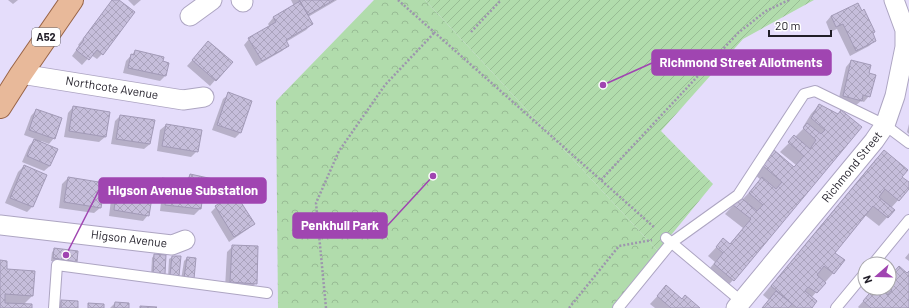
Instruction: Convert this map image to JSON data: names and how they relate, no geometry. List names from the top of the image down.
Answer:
{
  "streets": {
    "main road": ["A52"],
    "street": ["Northcote Avenue", "Richmond Street", "Higson Avenue"]
  },
  "crossings": [
    ["A52", "Northcote Avenue"]
  ],
  "places": ["Richmond Street Allotments", "Penkhull Park", "Higson Avenue Substation"],
  "scale_bar": "20 m",
  "north": "left"
}
